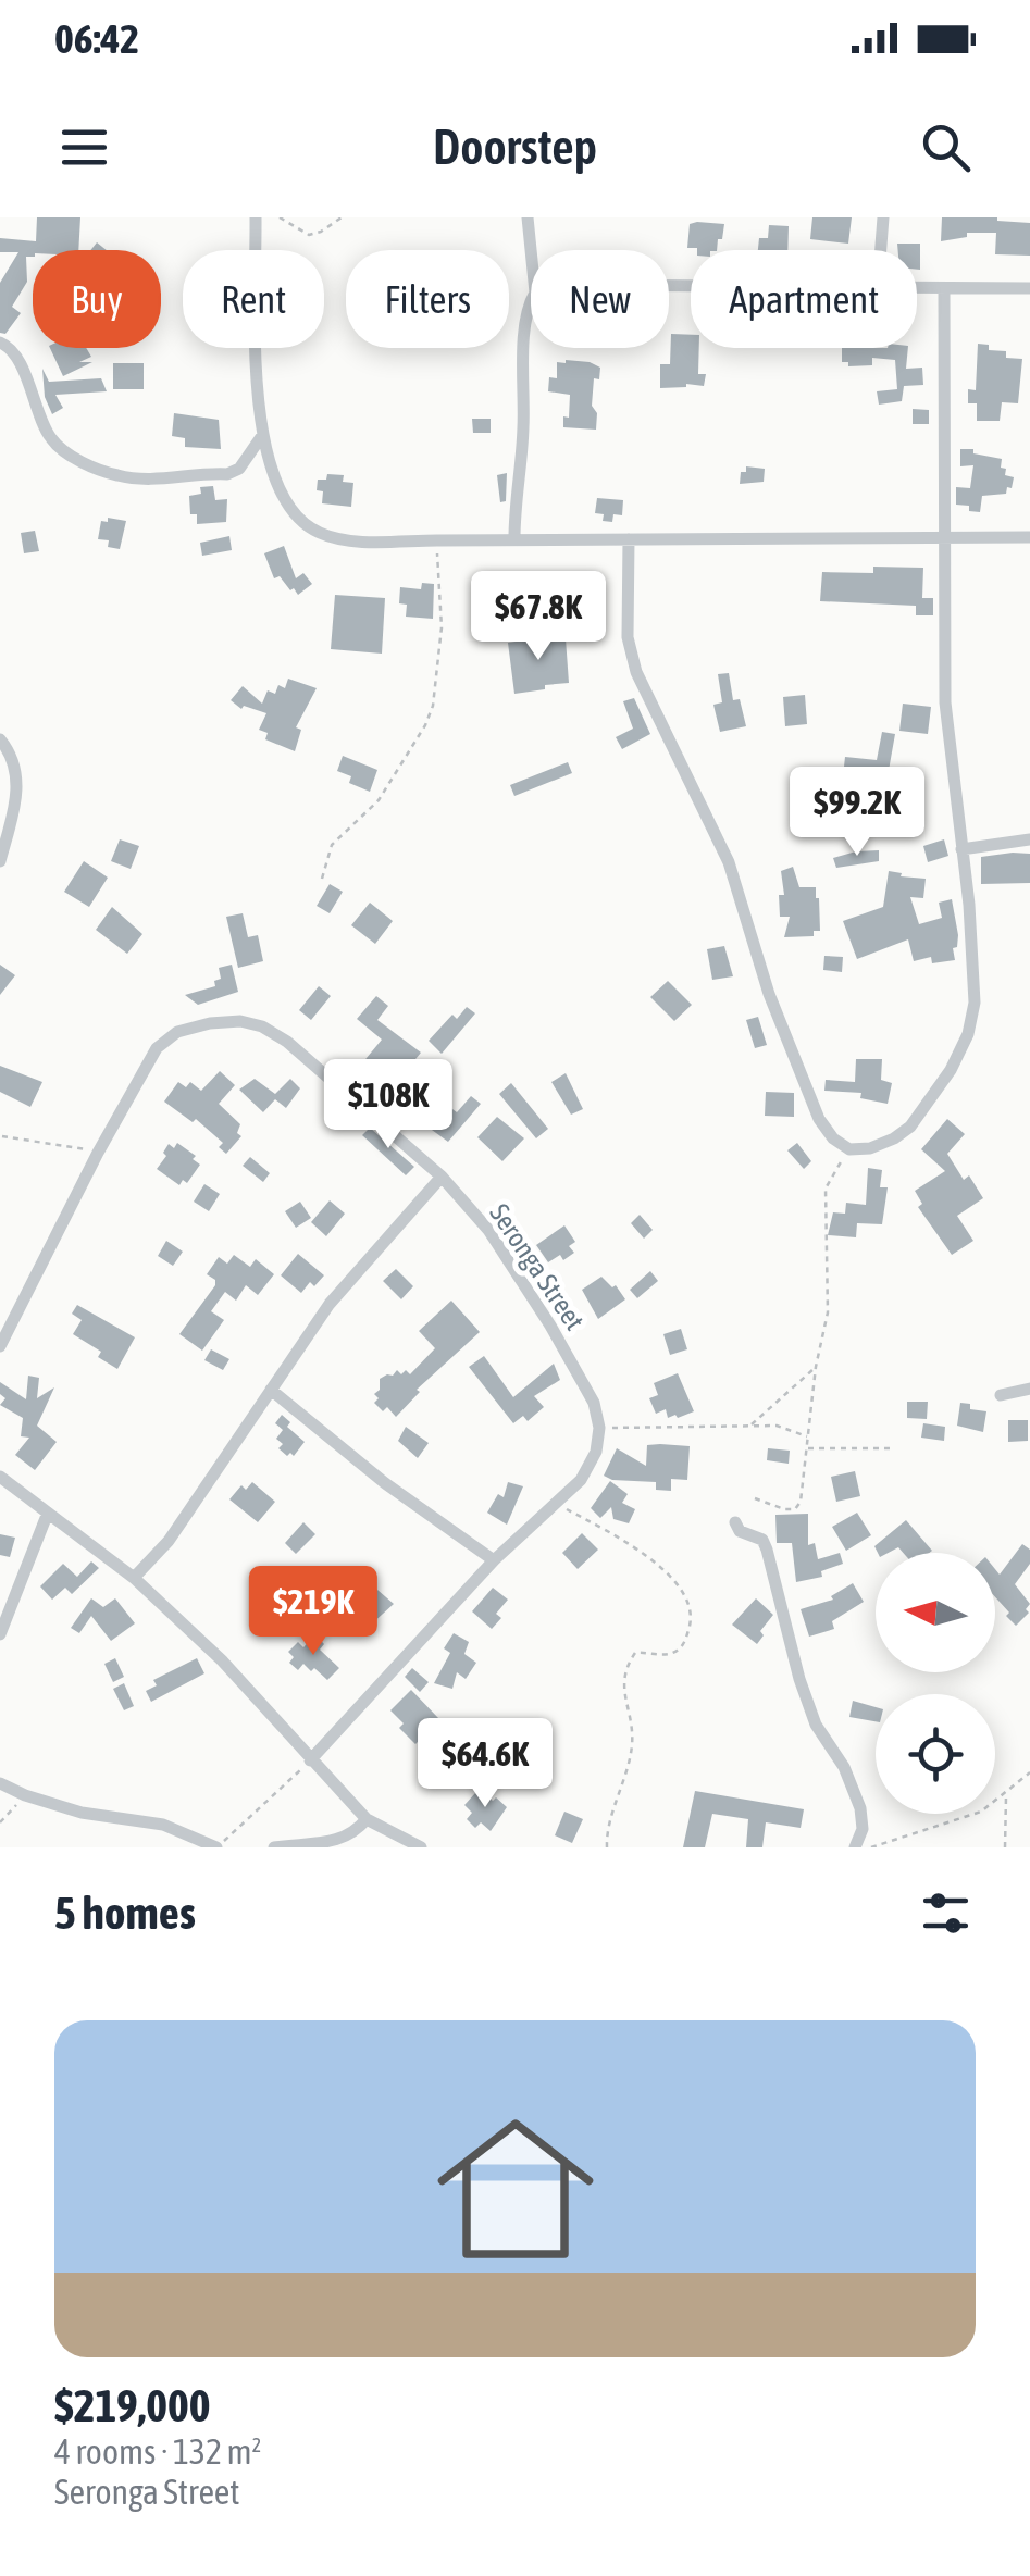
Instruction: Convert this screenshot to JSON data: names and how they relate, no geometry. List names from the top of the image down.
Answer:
{
  "streets": {
    "street": ["Seronga Street"]
  },
  "north": "left",
  "page": {
    "status": "06:42",
    "header": "Doorstep",
    "chip": [
      "Buy",
      "Rent",
      "Filters",
      "New",
      "Apartment"
    ],
    "price": [
      "$67.8K",
      "$99.2K",
      "$108K",
      "$219K",
      "$64.6K"
    ],
    "heading": "5 homes",
    "list": [
      {
        "name": "$219,000",
        "note": "4 rooms · 132 m² · Seronga Street"
      }
    ]
  }
}
